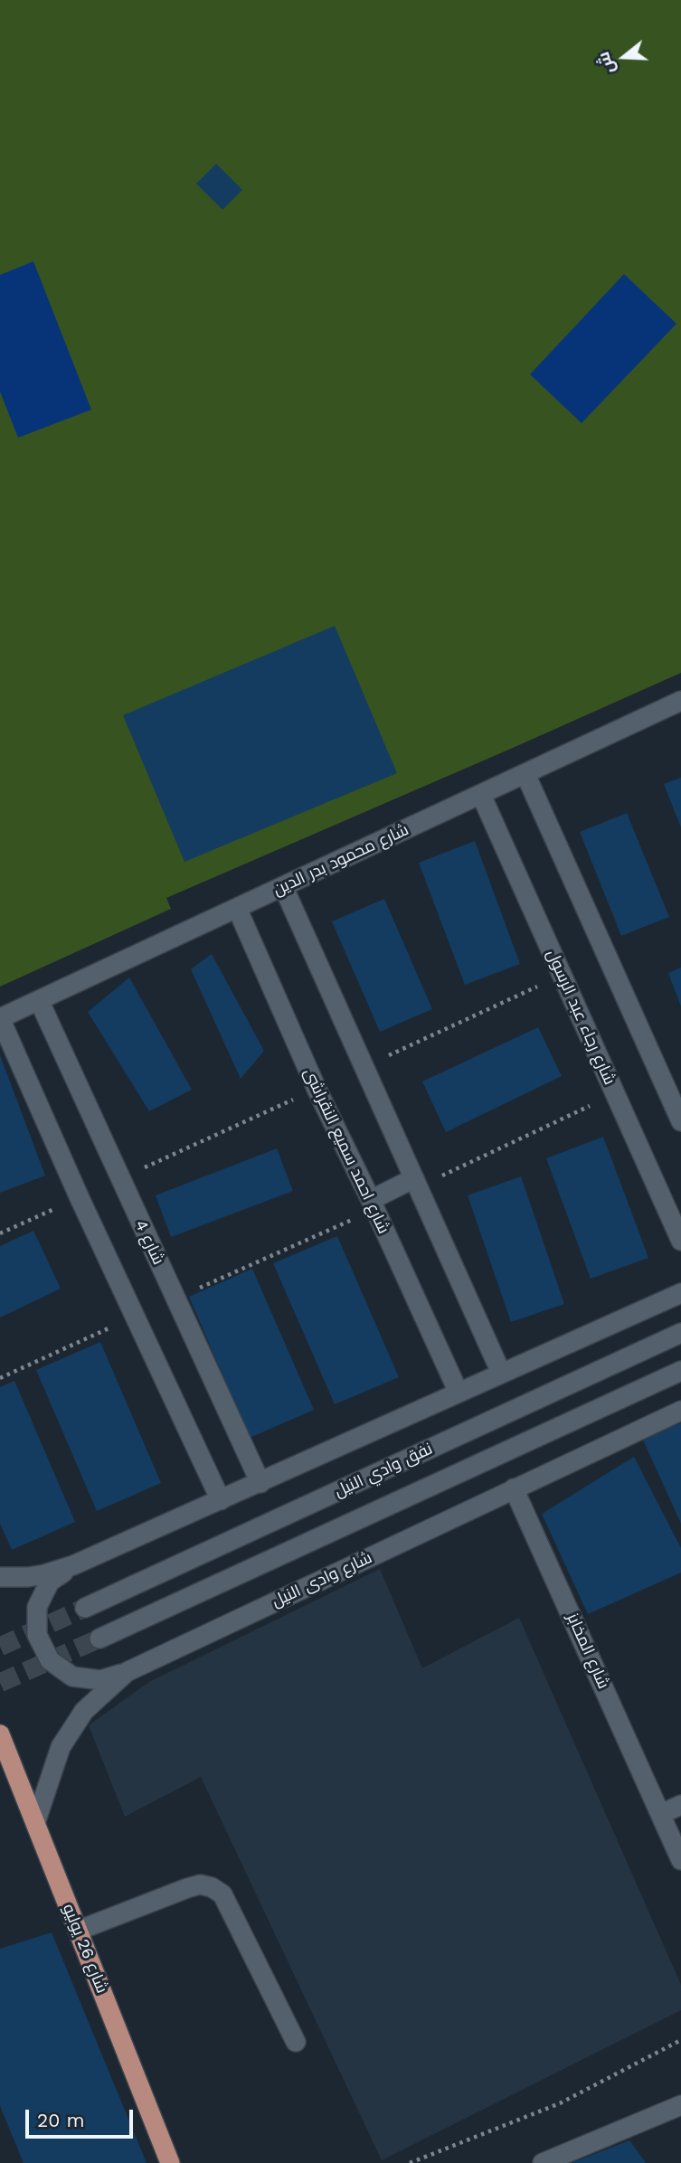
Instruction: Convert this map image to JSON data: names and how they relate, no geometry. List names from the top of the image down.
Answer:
{
  "streets": {
    "main road": ["شارع 26 يوليو"],
    "street": [
      "شارع محمود بدر الدين",
      "شارع رجاء عبد الرسول",
      "شارع احمد سميع النقراشى",
      "شارع 4",
      "نفق وادي النيل",
      "شارع وادى النيل",
      "شارع المخابز"
    ]
  },
  "crossings": [
    ["شارع محمود بدر الدين", "شارع رجاء عبد الرسول"],
    ["شارع محمود بدر الدين", "شارع احمد سميع النقراشى"],
    ["شارع محمود بدر الدين", "شارع 4"],
    ["شارع وادى النيل", "شارع المخابز"],
    ["شارع وادى النيل", "شارع 26 يوليو"]
  ],
  "scale_bar": "20 m",
  "north": "left"
}
